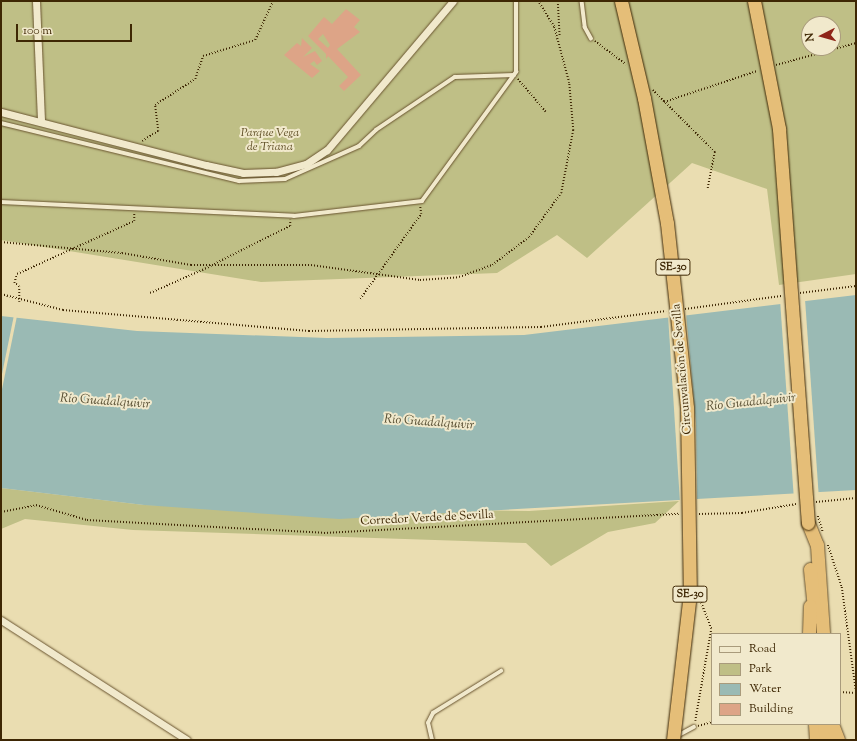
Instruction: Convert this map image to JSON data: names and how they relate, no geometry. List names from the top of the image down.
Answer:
{
  "streets": {
    "highway": ["SE-30", "Circunvalación de Sevilla"],
    "path": ["Corredor Verde de Sevilla"]
  },
  "water": ["Río Guadalquivir"],
  "parks": ["Parque Vega de Triana"],
  "legend": [
    "Road",
    "Park",
    "Water",
    "Building"
  ],
  "scale_bar": "100 m",
  "north": "left"
}
